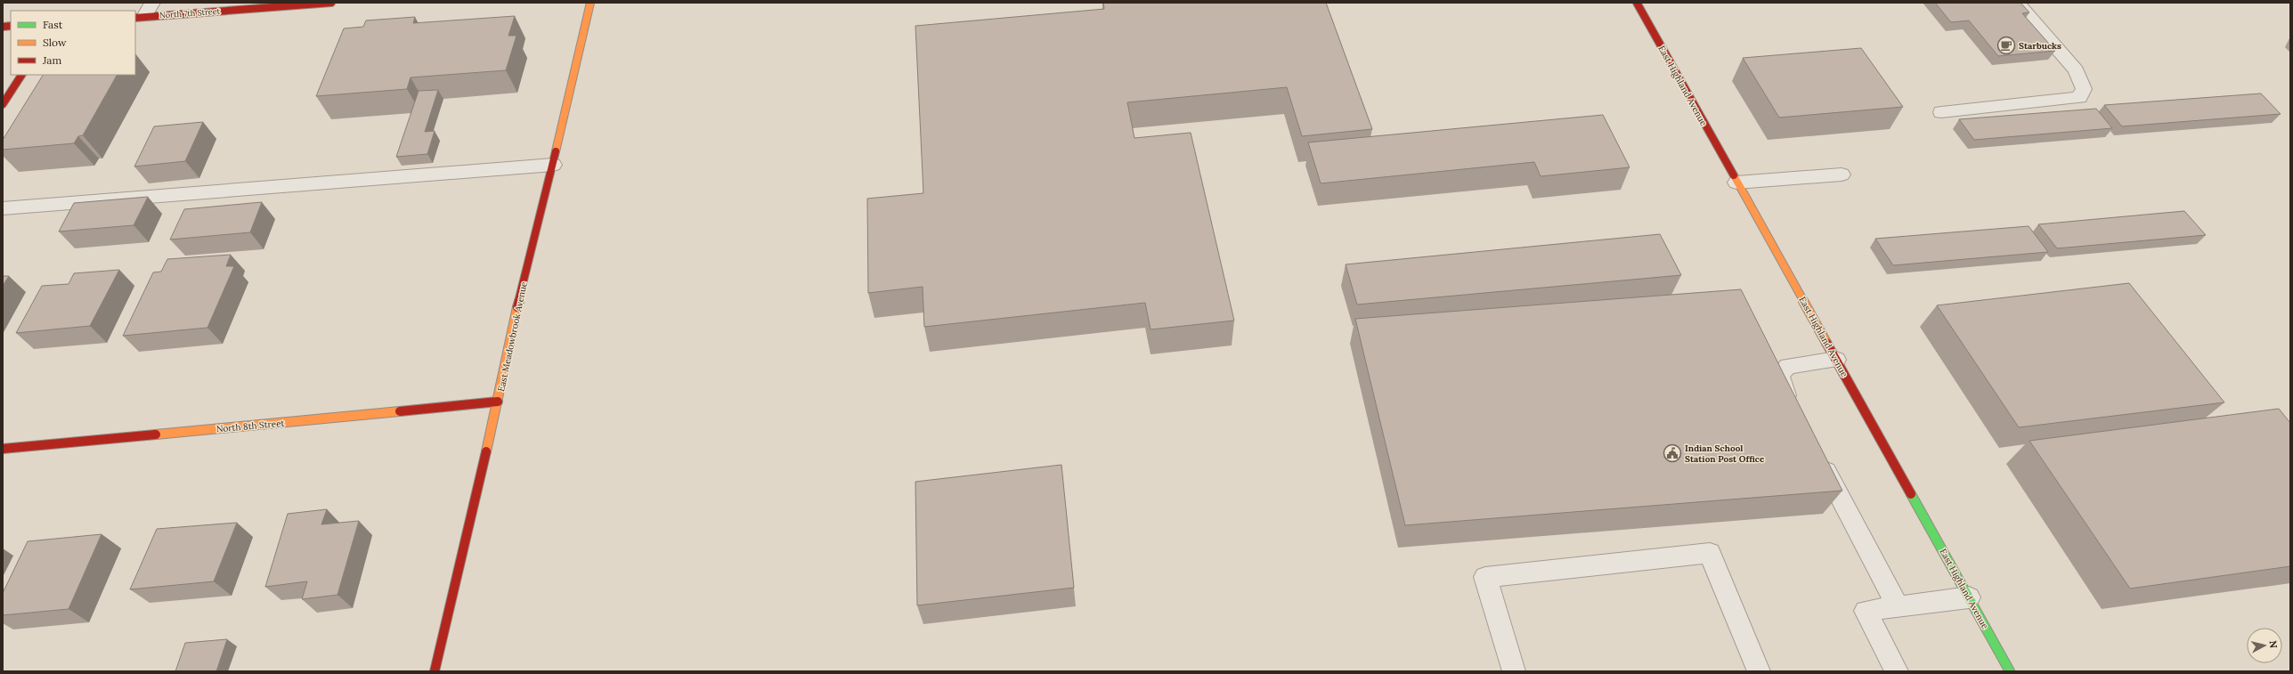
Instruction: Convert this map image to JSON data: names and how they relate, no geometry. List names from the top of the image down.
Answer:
{
  "streets": {
    "street": [
      "North 7th Street",
      "East Highland Avenue",
      "East Meadowbrook Avenue",
      "North 8th Street"
    ]
  },
  "crossings": [
    ["East Meadowbrook Avenue", "North 8th Street"]
  ],
  "places": {
    "cafe": ["Starbucks"],
    "public building": ["Indian School Station Post Office"]
  },
  "legend": ["Fast", "Slow", "Jam"],
  "north": "right"
}
